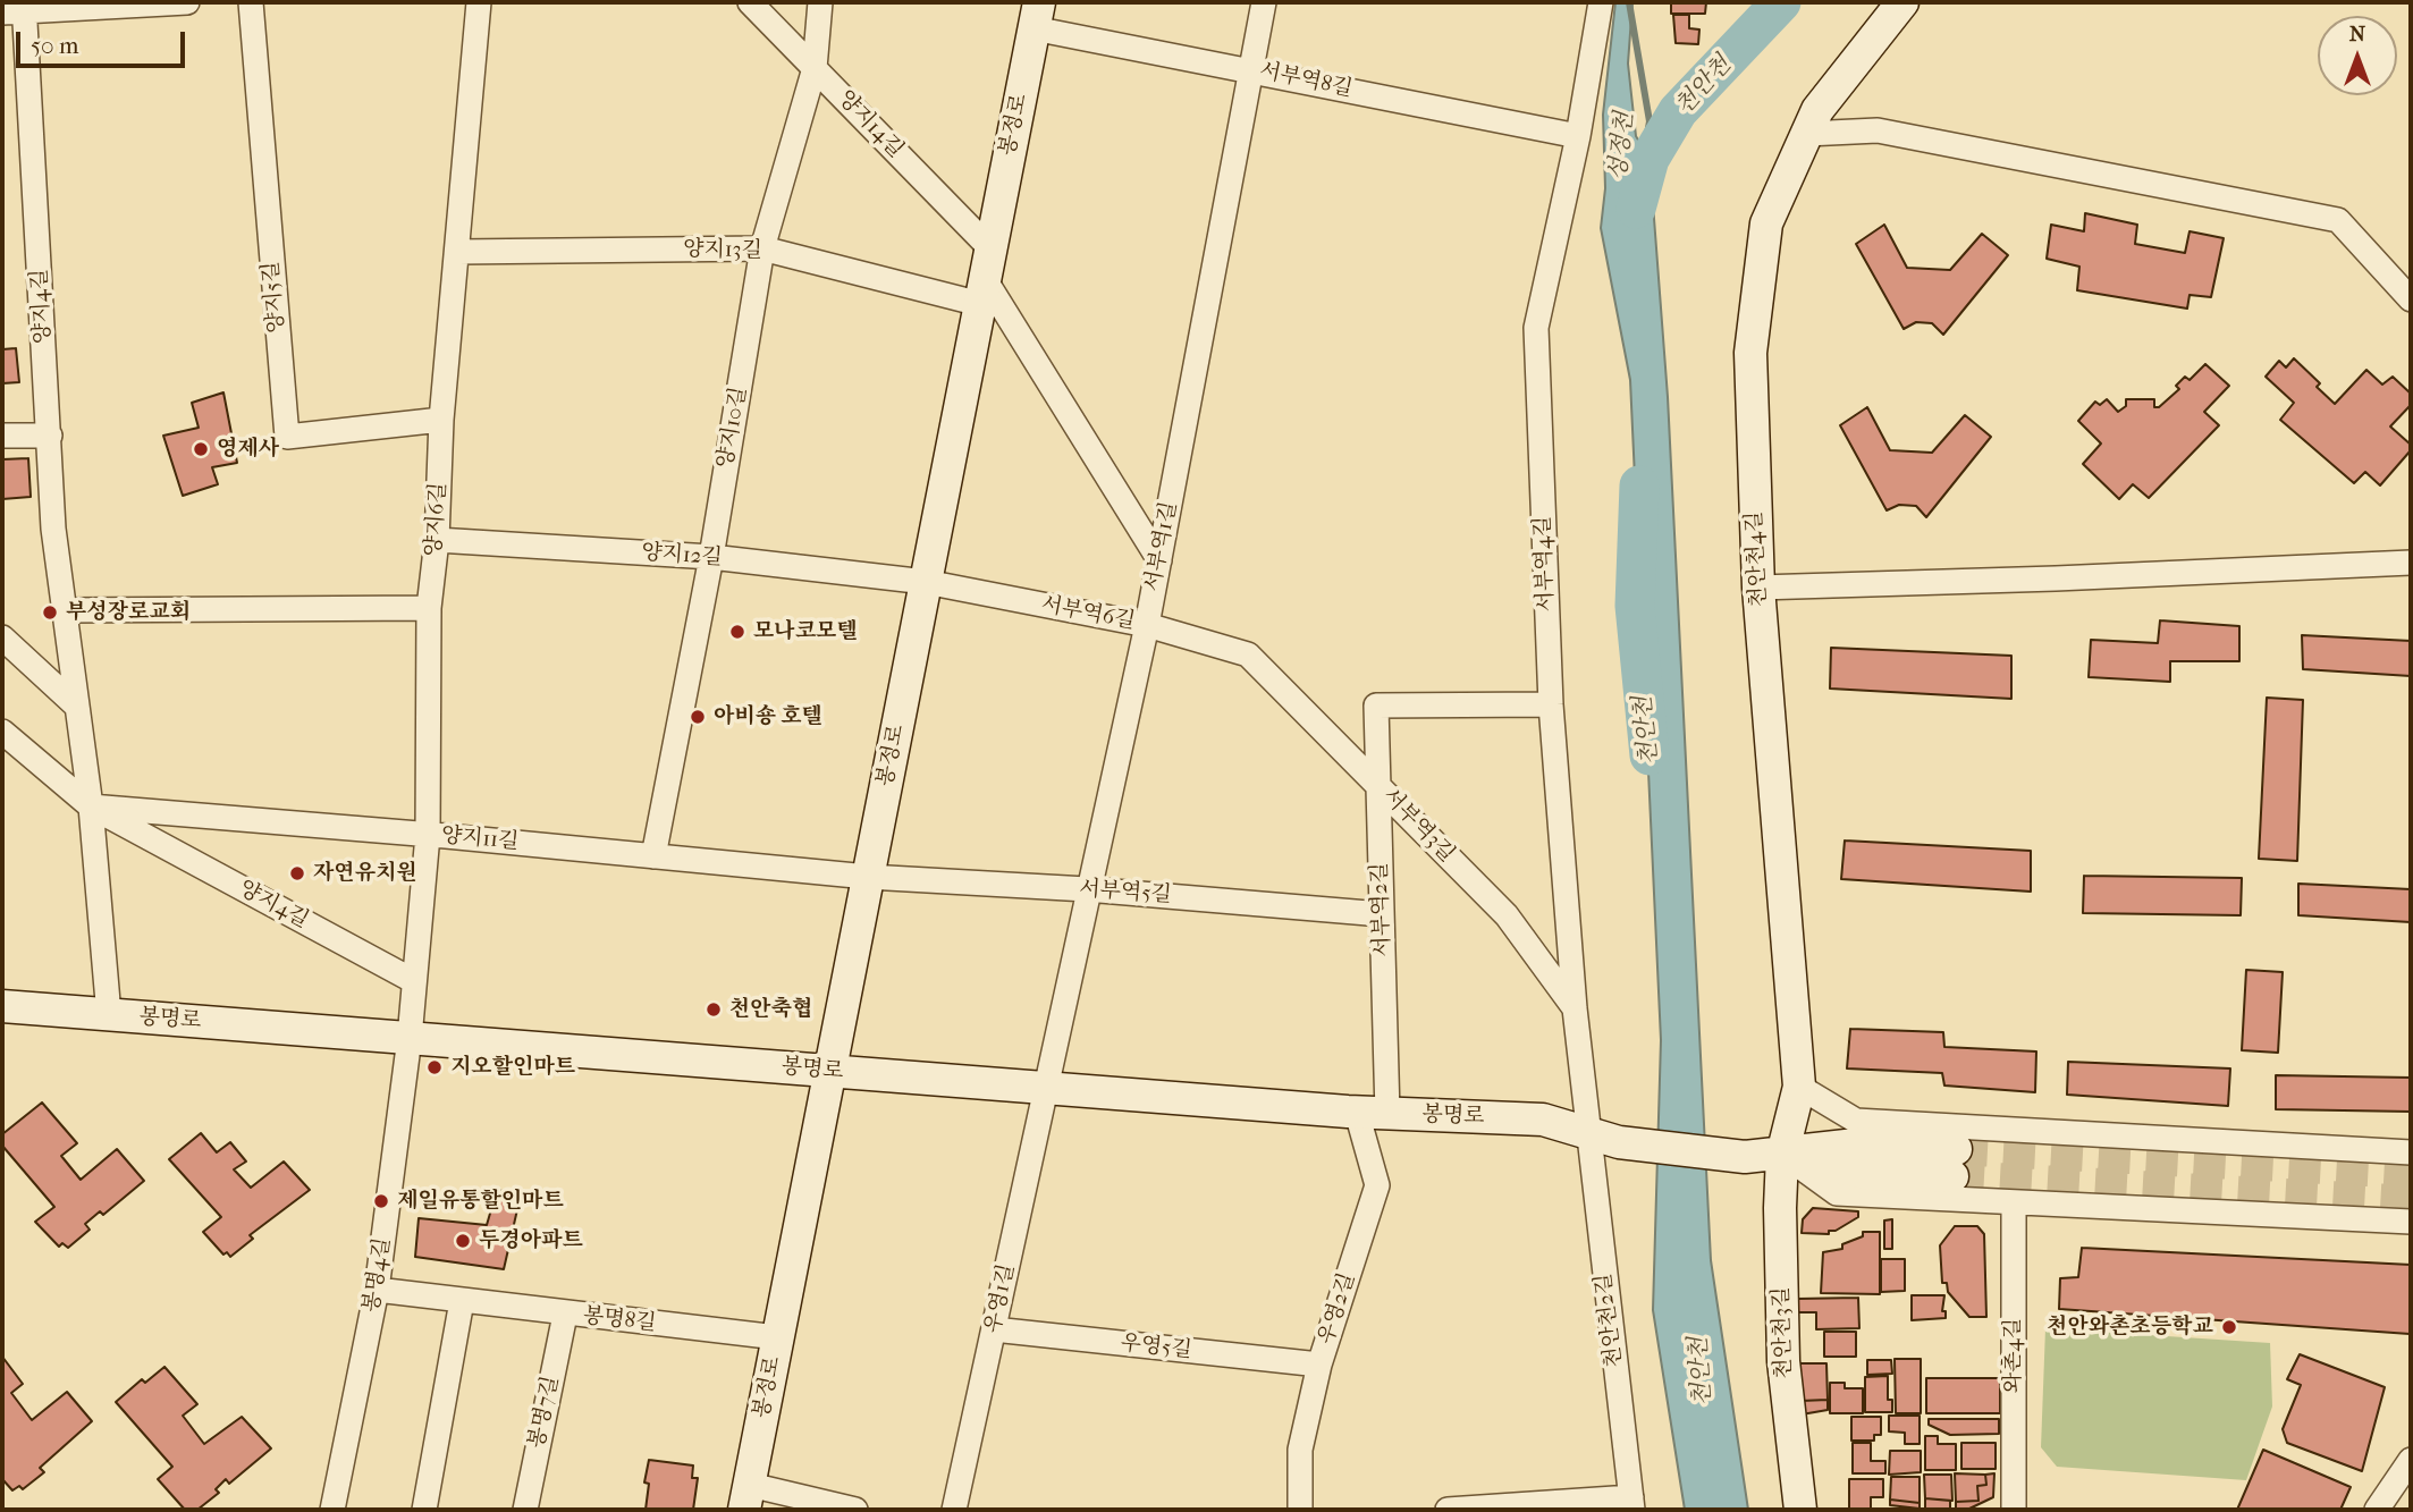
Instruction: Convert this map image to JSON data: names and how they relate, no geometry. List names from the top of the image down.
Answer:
{
  "streets": {
    "street": [
      "서부역8길",
      "양지14길",
      "봉정로",
      "양지13길",
      "양지5길",
      "양지4길",
      "양지10길",
      "양지6길",
      "서부역1길",
      "양지12길",
      "천안천4길",
      "서부역4길",
      "서부역6길",
      "서부역3길",
      "양지11길",
      "서부역5길",
      "서부역2길",
      "봉명로",
      "봉명4길",
      "우영1길",
      "우영2길",
      "봉명8길",
      "천안천2길",
      "천안천3길",
      "우영5길",
      "와촌4길",
      "봉명7길"
    ]
  },
  "crossings": [
    ["서부역8길", "봉정로"],
    ["서부역8길", "서부역1길"],
    ["서부역8길", "서부역4길"],
    ["양지14길", "봉정로"],
    ["양지14길", "양지10길"],
    ["봉정로", "양지13길"],
    ["봉정로", "양지12길"],
    ["봉정로", "서부역6길"],
    ["봉정로", "양지11길"],
    ["봉정로", "서부역5길"],
    ["봉정로", "봉명로"],
    ["봉정로", "봉명8길"],
    ["양지13길", "양지10길"],
    ["양지13길", "양지6길"],
    ["양지5길", "양지6길"],
    ["양지4길", "양지6길"],
    ["양지4길", "양지11길"],
    ["양지4길", "봉명로"],
    ["양지10길", "양지12길"],
    ["양지10길", "양지11길"],
    ["양지6길", "양지12길"],
    ["양지6길", "양지11길"],
    ["양지6길", "봉명로"],
    ["양지6길", "봉명4길"],
    ["서부역1길", "서부역6길"],
    ["서부역1길", "서부역5길"],
    ["서부역1길", "봉명로"],
    ["서부역1길", "우영1길"],
    ["양지12길", "서부역6길"],
    ["천안천4길", "봉명로"],
    ["천안천4길", "천안천3길"],
    ["서부역4길", "서부역3길"],
    ["서부역4길", "서부역2길"],
    ["서부역4길", "봉명로"],
    ["서부역4길", "천안천2길"],
    ["서부역6길", "서부역3길"],
    ["서부역3길", "서부역2길"],
    ["양지11길", "서부역5길"],
    ["서부역5길", "서부역2길"],
    ["서부역2길", "봉명로"],
    ["서부역2길", "우영2길"],
    ["봉명로", "봉명4길"],
    ["봉명로", "우영1길"],
    ["봉명로", "우영2길"],
    ["봉명로", "천안천2길"],
    ["봉명로", "천안천3길"],
    ["봉명4길", "봉명8길"],
    ["우영1길", "우영5길"],
    ["우영2길", "우영5길"],
    ["봉명8길", "봉명7길"]
  ],
  "water": ["천안천", "성정천"],
  "places": [
    "영제사",
    "부성장로교회",
    "모나코모텔",
    "아비숑 호텔",
    "자연유치원",
    "천안축협",
    "지오할인마트",
    "제일유통할인마트",
    "두경아파트",
    "천안와촌초등학교"
  ],
  "scale_bar": "50 m",
  "north": "top"
}
